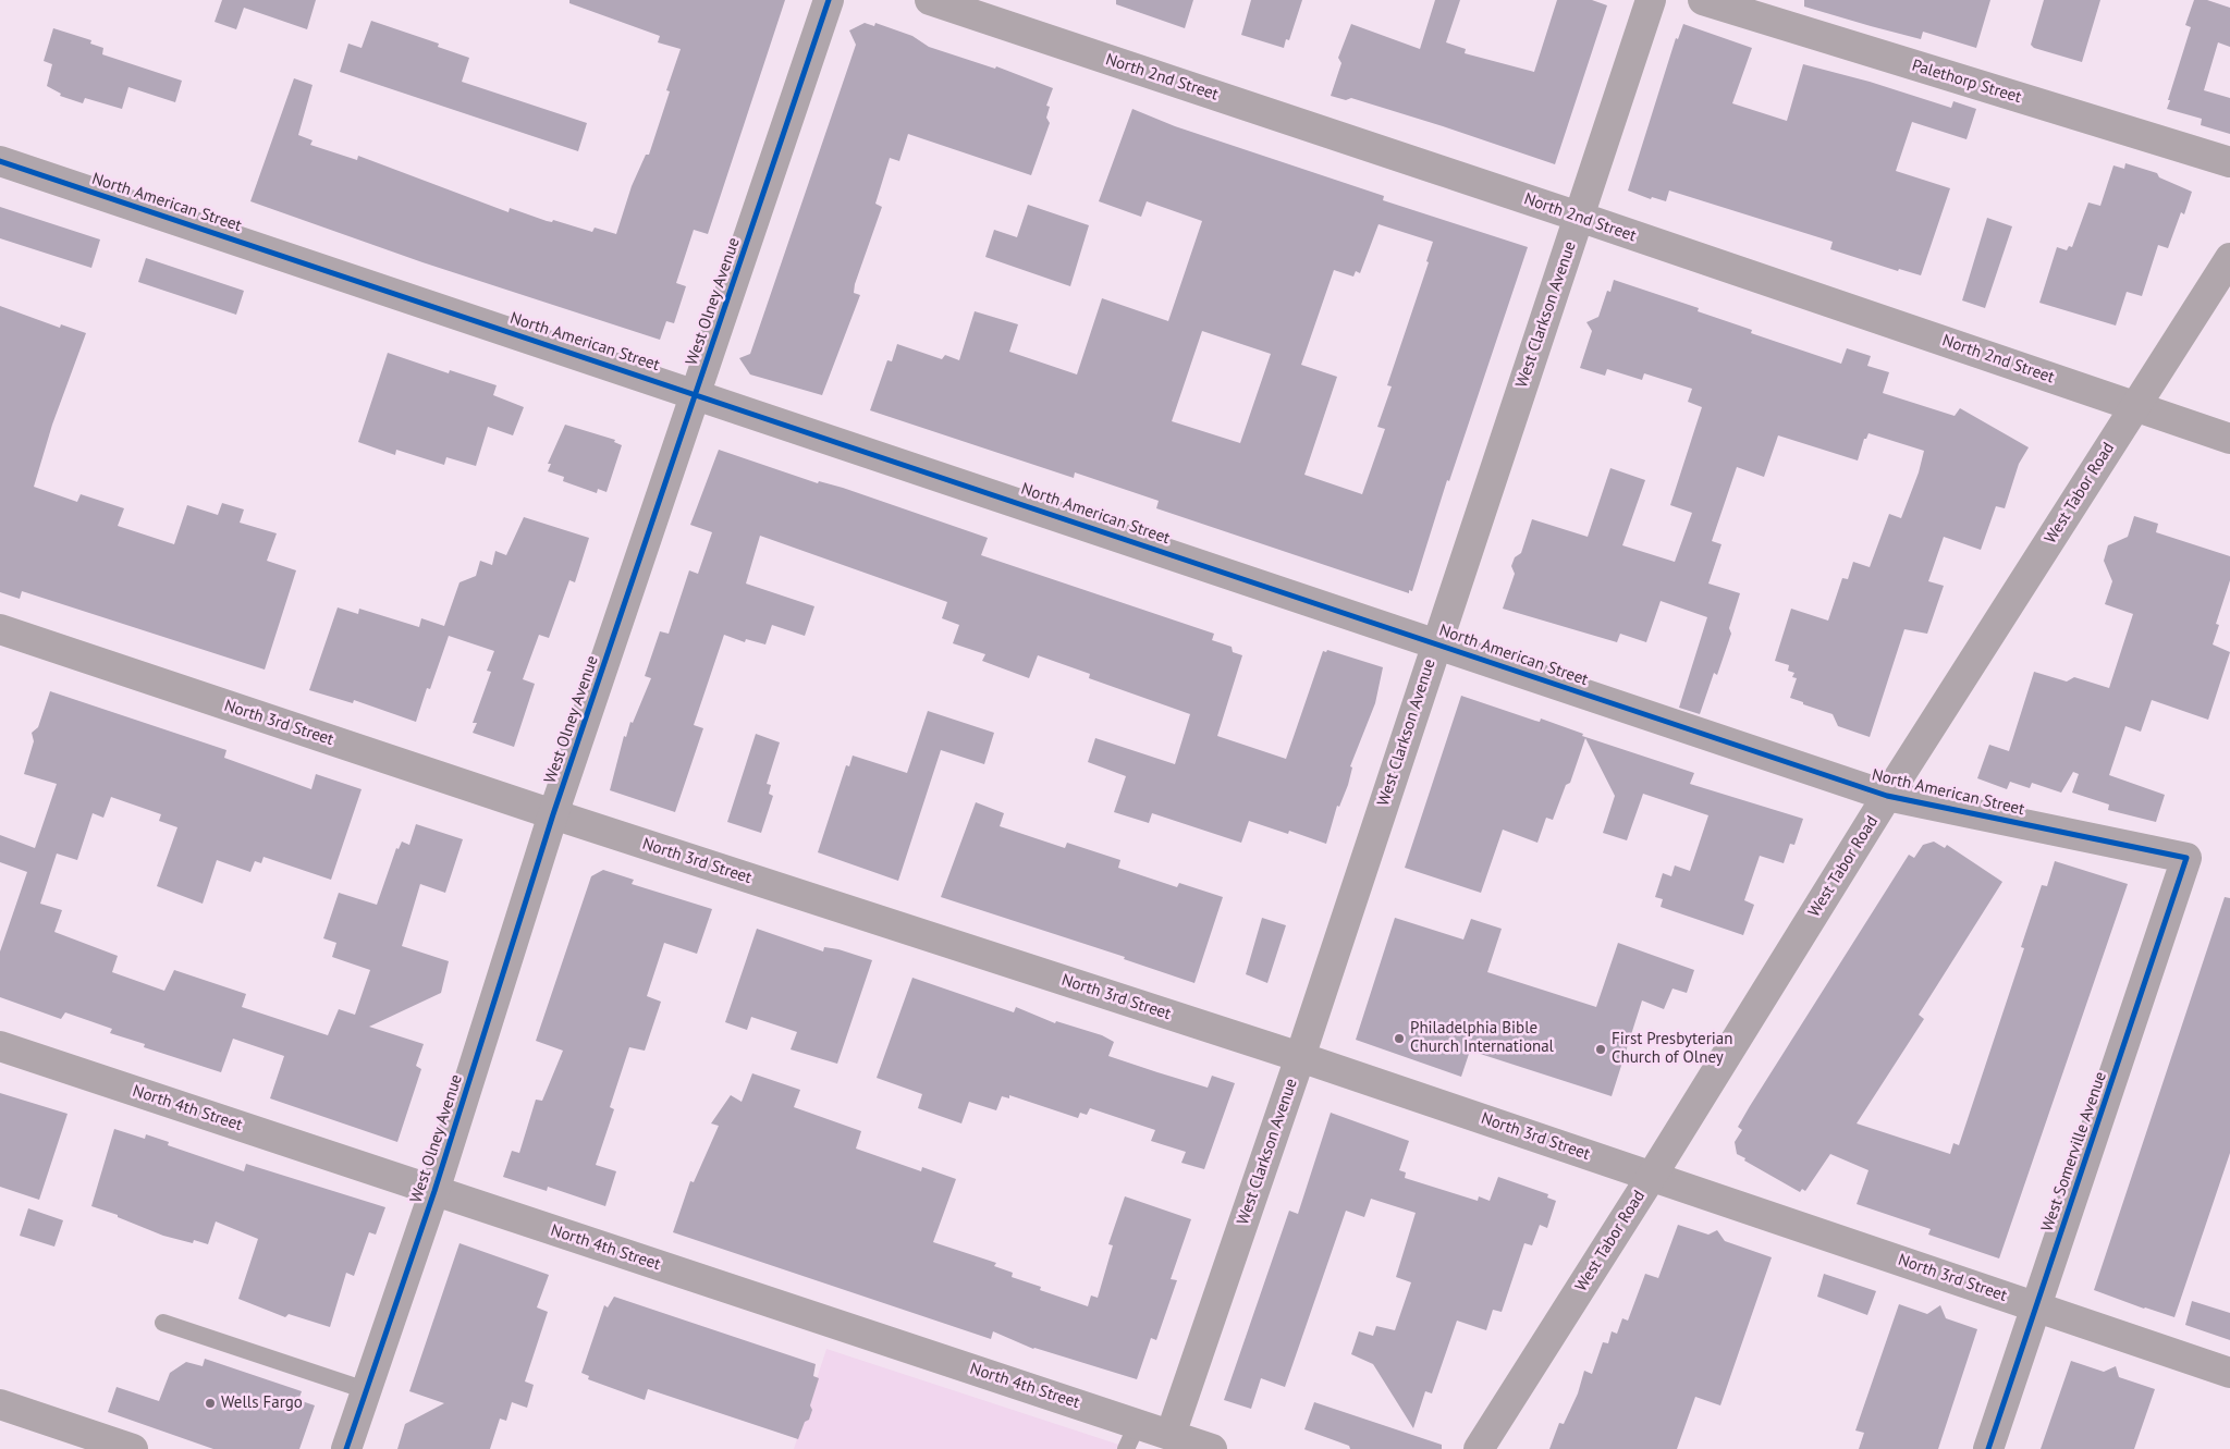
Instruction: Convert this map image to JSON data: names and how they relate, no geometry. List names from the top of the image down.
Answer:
{
  "streets": {
    "street": [
      "North 2nd Street",
      "Palethorp Street",
      "North American Street",
      "West Olney Avenue",
      "West Clarkson Avenue",
      "West Tabor Road",
      "North 3rd Street",
      "North 4th Street",
      "West Somerville Avenue"
    ]
  },
  "crossings": [
    ["North 2nd Street", "West Clarkson Avenue"],
    ["North 2nd Street", "West Tabor Road"],
    ["North American Street", "West Olney Avenue"],
    ["North American Street", "West Clarkson Avenue"],
    ["North American Street", "West Tabor Road"],
    ["North American Street", "West Somerville Avenue"],
    ["West Olney Avenue", "North 3rd Street"],
    ["West Olney Avenue", "North 4th Street"],
    ["West Clarkson Avenue", "North 3rd Street"],
    ["West Clarkson Avenue", "North 4th Street"],
    ["West Tabor Road", "North 3rd Street"],
    ["North 3rd Street", "West Somerville Avenue"]
  ],
  "places": ["Philadelphia Bible Church International", "First Presbyterian Church of Olney", "Wells Fargo"]
}
